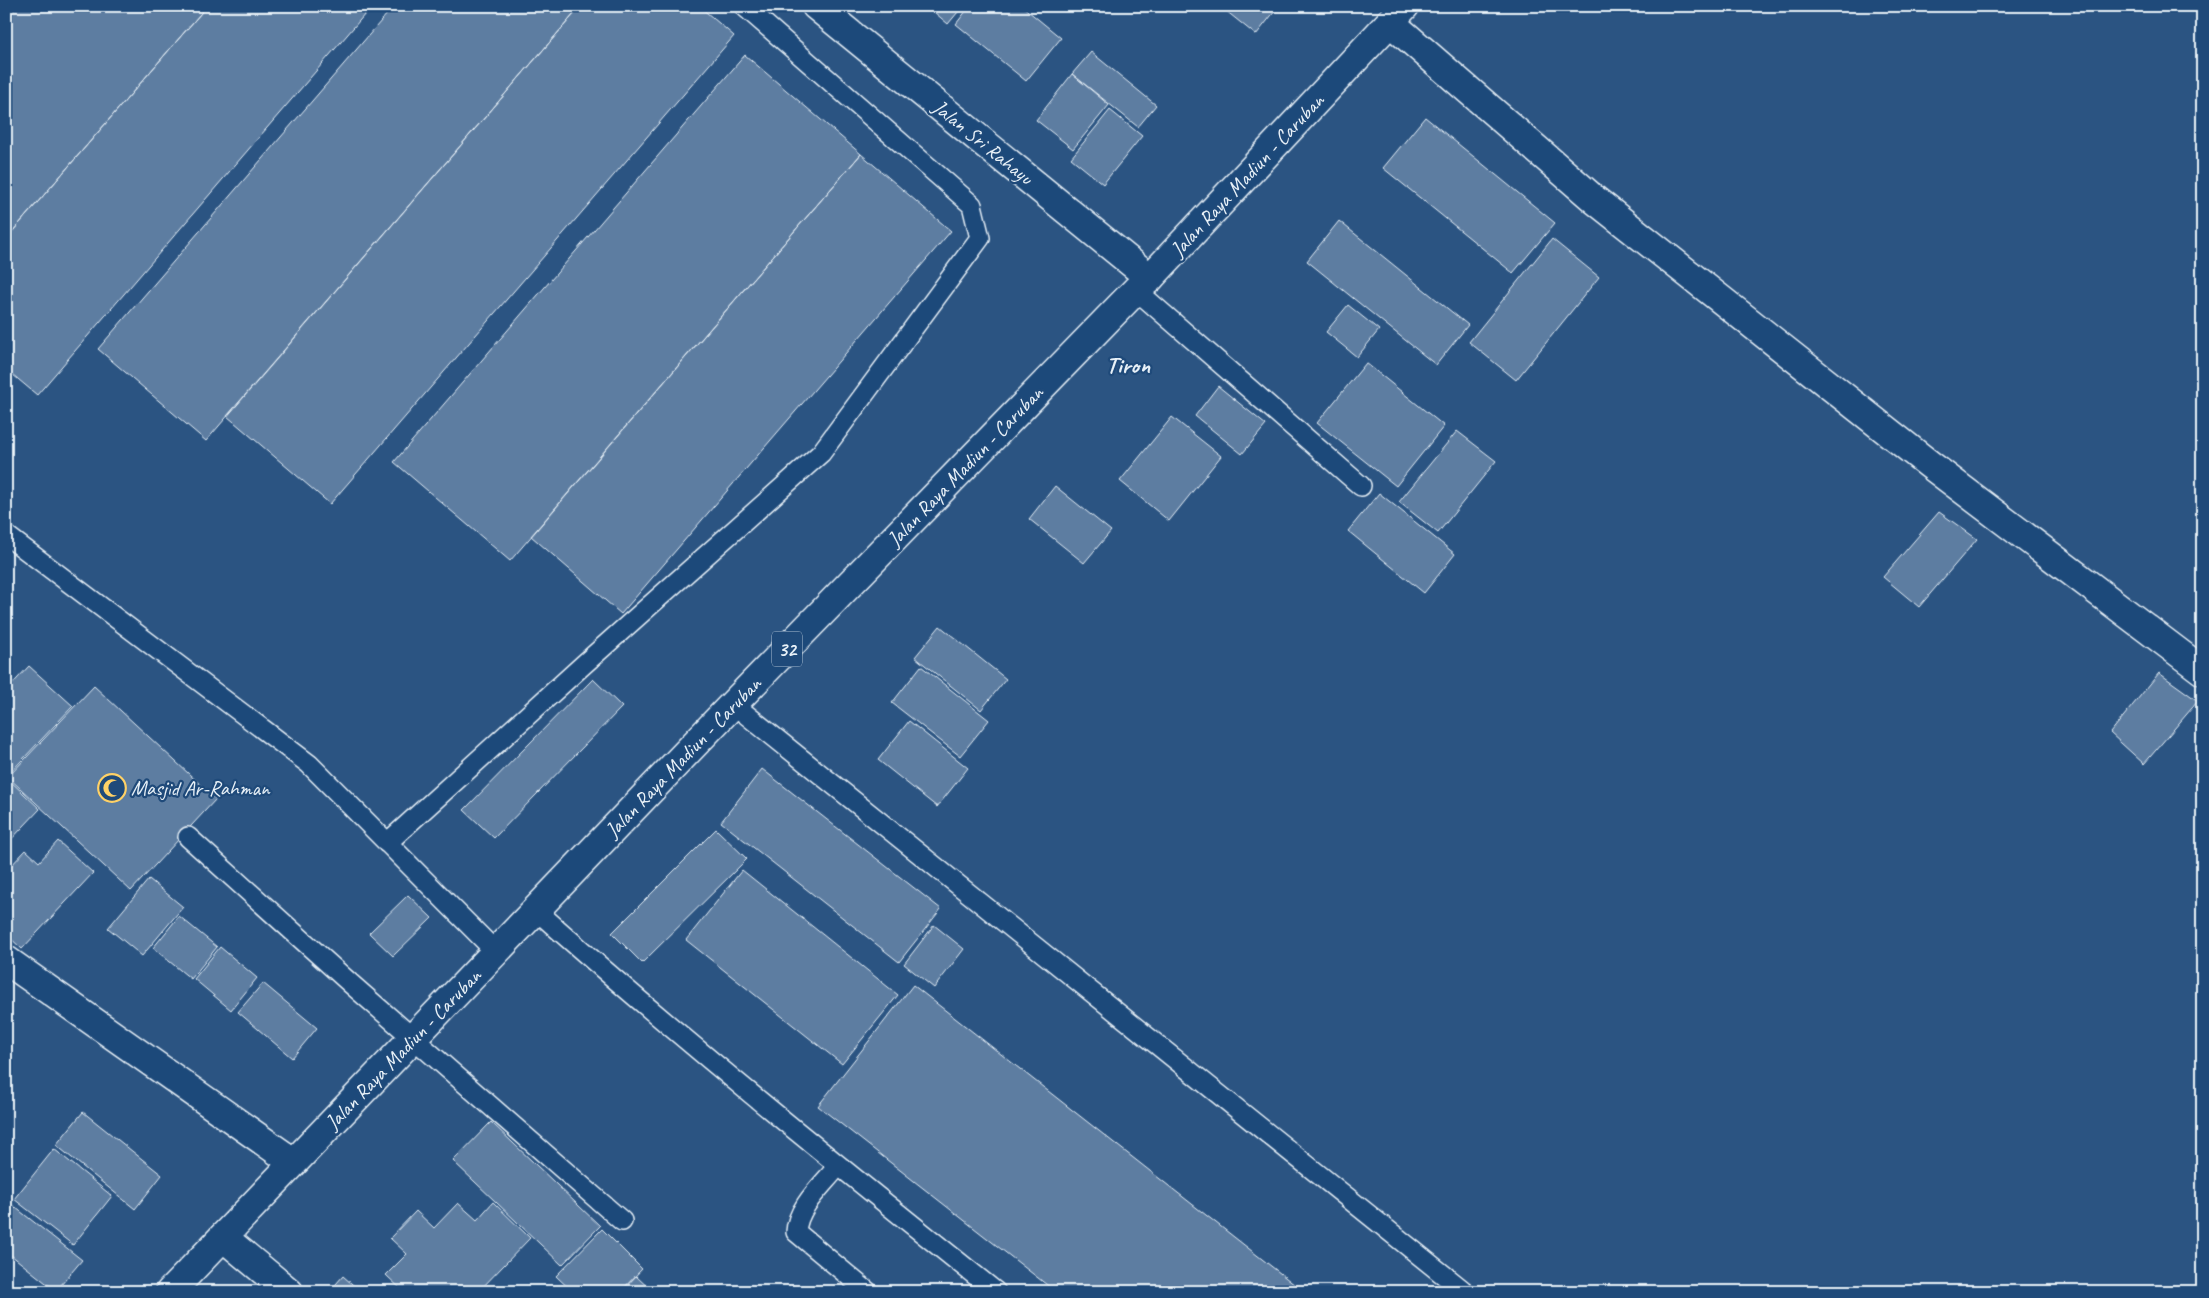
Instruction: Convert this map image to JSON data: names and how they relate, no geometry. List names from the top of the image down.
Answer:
{
  "streets": {
    "main road": ["Jalan Sri Rahayu", "Jalan Raya Madiun - Caruban", "32"]
  },
  "crossings": [
    ["Jalan Sri Rahayu", "Jalan Raya Madiun - Caruban"]
  ],
  "districts": ["Tiron"],
  "places": {
    "mosque": ["Masjid Ar-Rahman"]
  }
}
